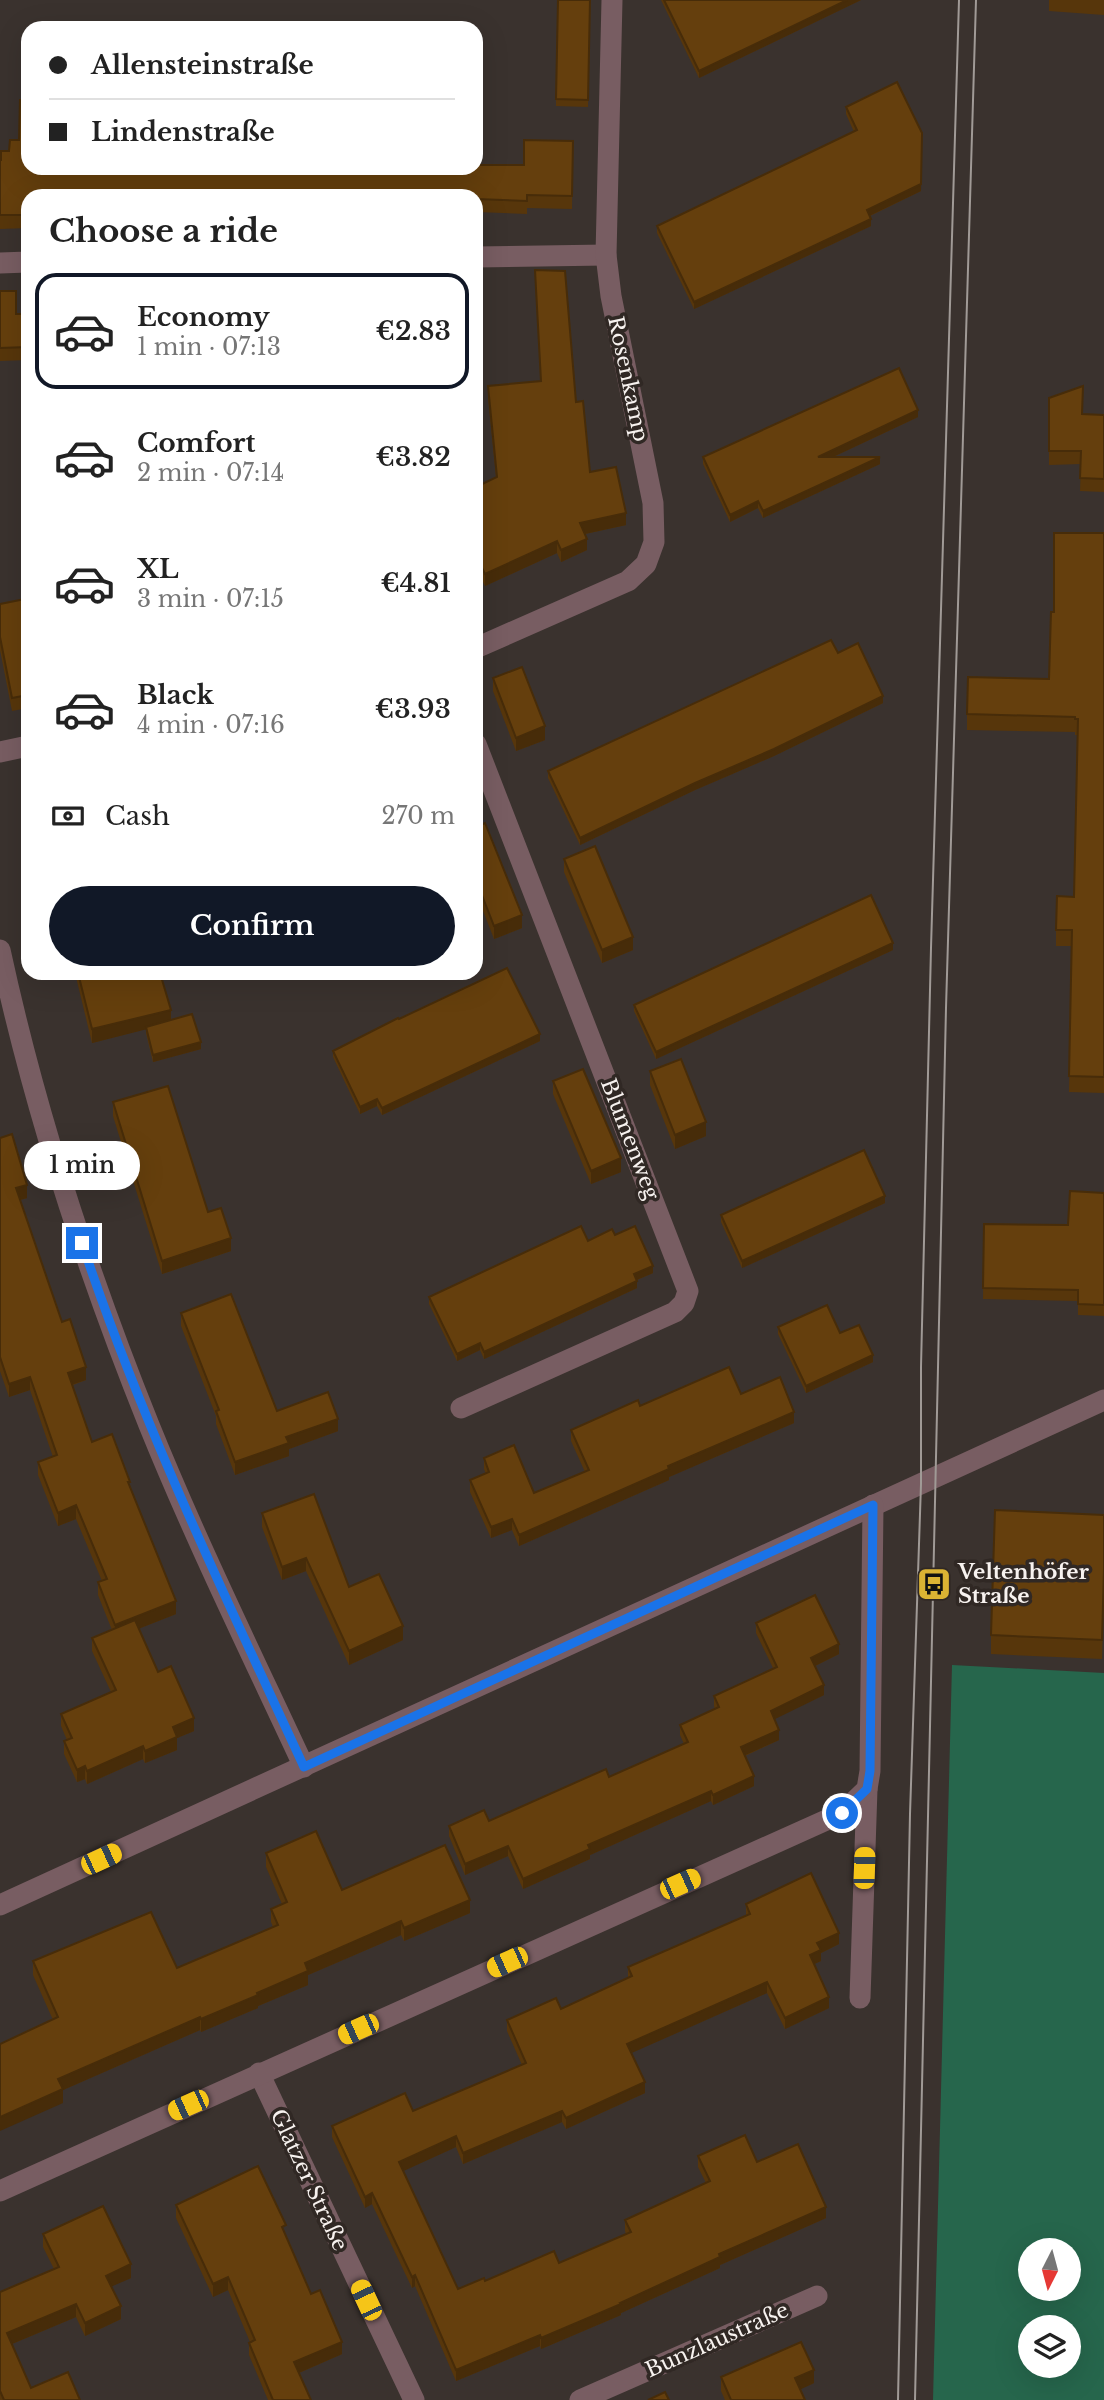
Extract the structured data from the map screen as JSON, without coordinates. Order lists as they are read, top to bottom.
{
  "streets": {
    "street": [
      "Rosenkamp",
      "Blumenweg",
      "Glatzer Straße",
      "Bunzlaustraße"
    ]
  },
  "places": {
    "bus stop": ["Veltenhöfer Straße"]
  },
  "north": "bottom",
  "page": {
    "banner": ["Allensteinstraße", "Lindenstraße"],
    "heading": "Choose a ride",
    "list": [
      {
        "name": "Economy",
        "note": "1 min · 07:13",
        "value": "€2.83"
      },
      {
        "name": "Comfort",
        "note": "2 min · 07:14",
        "value": "€3.82"
      },
      {
        "name": "XL",
        "note": "3 min · 07:15",
        "value": "€4.81"
      },
      {
        "name": "Black",
        "note": "4 min · 07:16",
        "value": "€3.93"
      }
    ],
    "pay": ["Cash", "270 m"],
    "buttons": "Confirm",
    "bubble": "1 min"
  }
}
